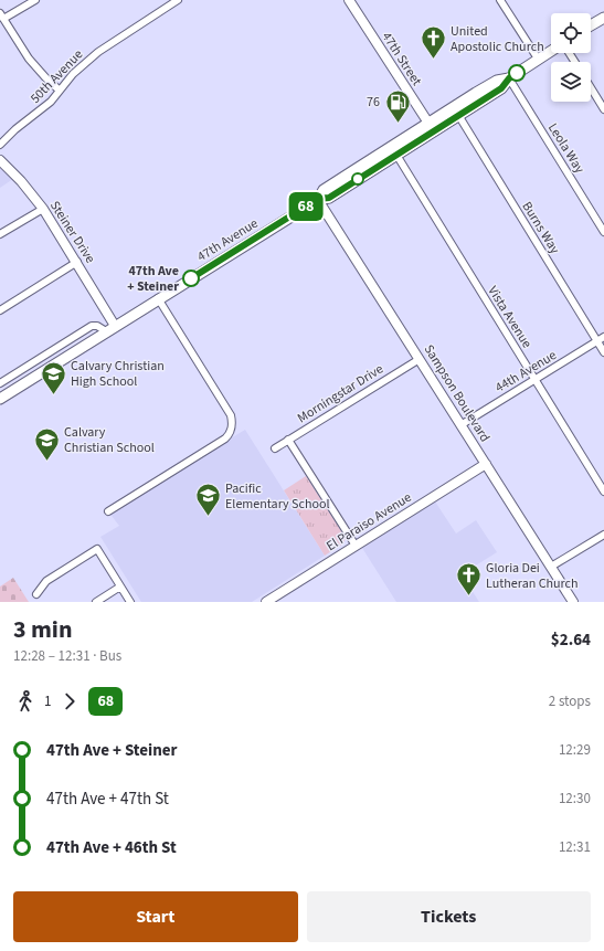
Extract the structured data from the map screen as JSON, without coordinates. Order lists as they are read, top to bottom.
{
  "streets": {
    "main road": ["47th Avenue"],
    "street": [
      "47th Street",
      "50th Avenue",
      "Leola Way",
      "Burns Way",
      "Steiner Drive",
      "Vista Avenue",
      "44th Avenue",
      "Morningstar Drive",
      "Sampson Boulevard",
      "El Paraiso Avenue"
    ]
  },
  "crossings": [
    ["47th Street", "47th Avenue"],
    ["Leola Way", "47th Avenue"],
    ["Burns Way", "47th Avenue"],
    ["Burns Way", "44th Avenue"],
    ["Steiner Drive", "47th Avenue"],
    ["47th Avenue", "Vista Avenue"],
    ["47th Avenue", "Sampson Boulevard"],
    ["Vista Avenue", "44th Avenue"],
    ["44th Avenue", "Sampson Boulevard"],
    ["Morningstar Drive", "Sampson Boulevard"],
    ["Sampson Boulevard", "El Paraiso Avenue"]
  ],
  "places": {
    "church": ["United Apostolic Church", "Gloria Dei Lutheran Church"],
    "fuel station": ["76"],
    "other": ["47th Ave + Steiner"],
    "school or university": ["Calvary Christian High School", "Calvary Christian School", "Pacific Elementary School"]
  },
  "lines": ["bus line 68"],
  "page": {
    "on_map": "68",
    "heading": ["3 min", "12:28 – 12:31 · Bus", "$2.64"],
    "legs": ["1", "68", "2 stops"],
    "list": [
      {
        "name": "47th Ave + Steiner",
        "value": "12:29"
      },
      {
        "name": "47th Ave + 47th St",
        "value": "12:30"
      },
      {
        "name": "47th Ave + 46th St",
        "value": "12:31"
      }
    ],
    "buttons": ["Start", "Tickets"]
  }
}
